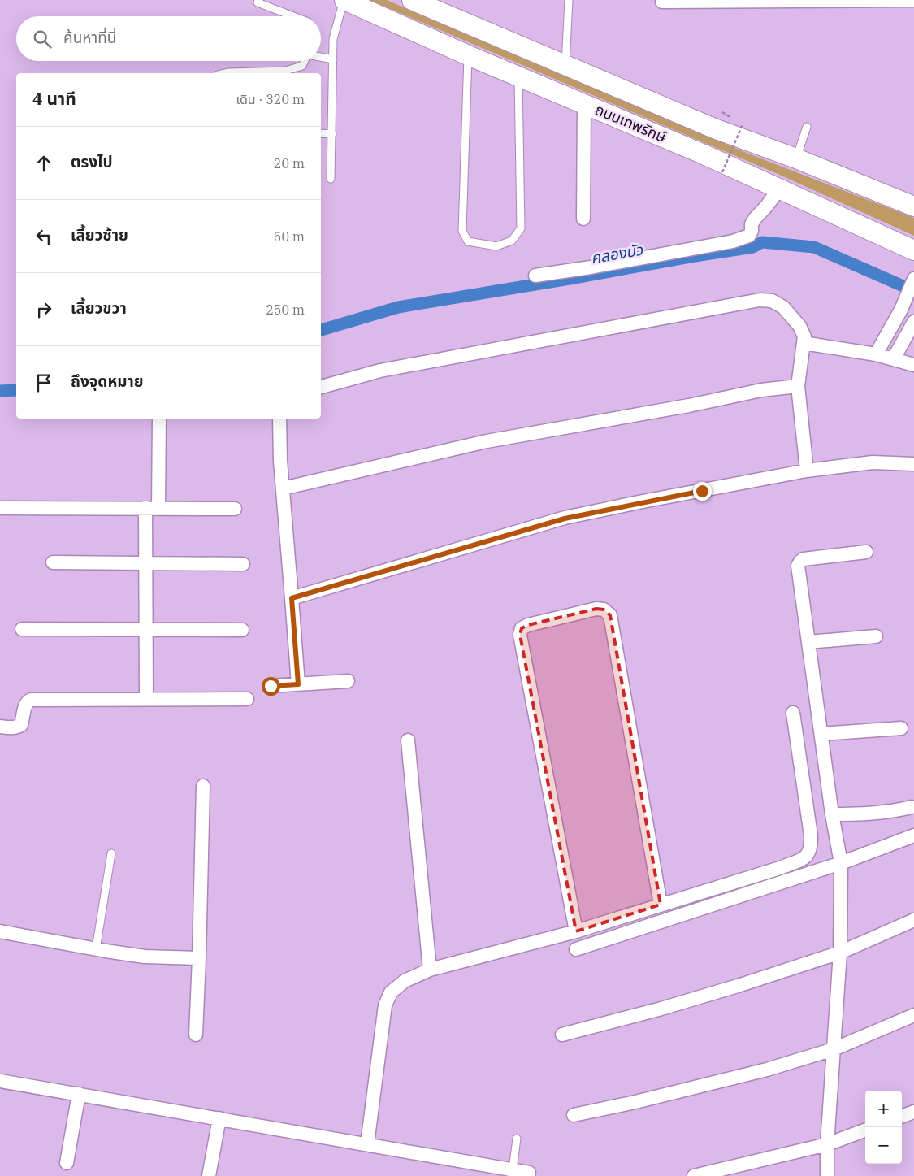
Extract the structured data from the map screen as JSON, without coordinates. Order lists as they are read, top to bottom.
{
  "streets": {
    "main road": ["ถนนเทพรักษ์"]
  },
  "water": ["คลองบัว"],
  "page": {
    "search": "ค้นหาที่นี่",
    "heading": ["4 นาที", "เดิน · 320 m"],
    "list": [
      ["ตรงไป", "20 m"],
      ["เลี้ยวซ้าย", "50 m"],
      ["เลี้ยวขวา", "250 m"],
      "ถึงจุดหมาย"
    ],
    "map_buttons": ["+", "−"]
  }
}
